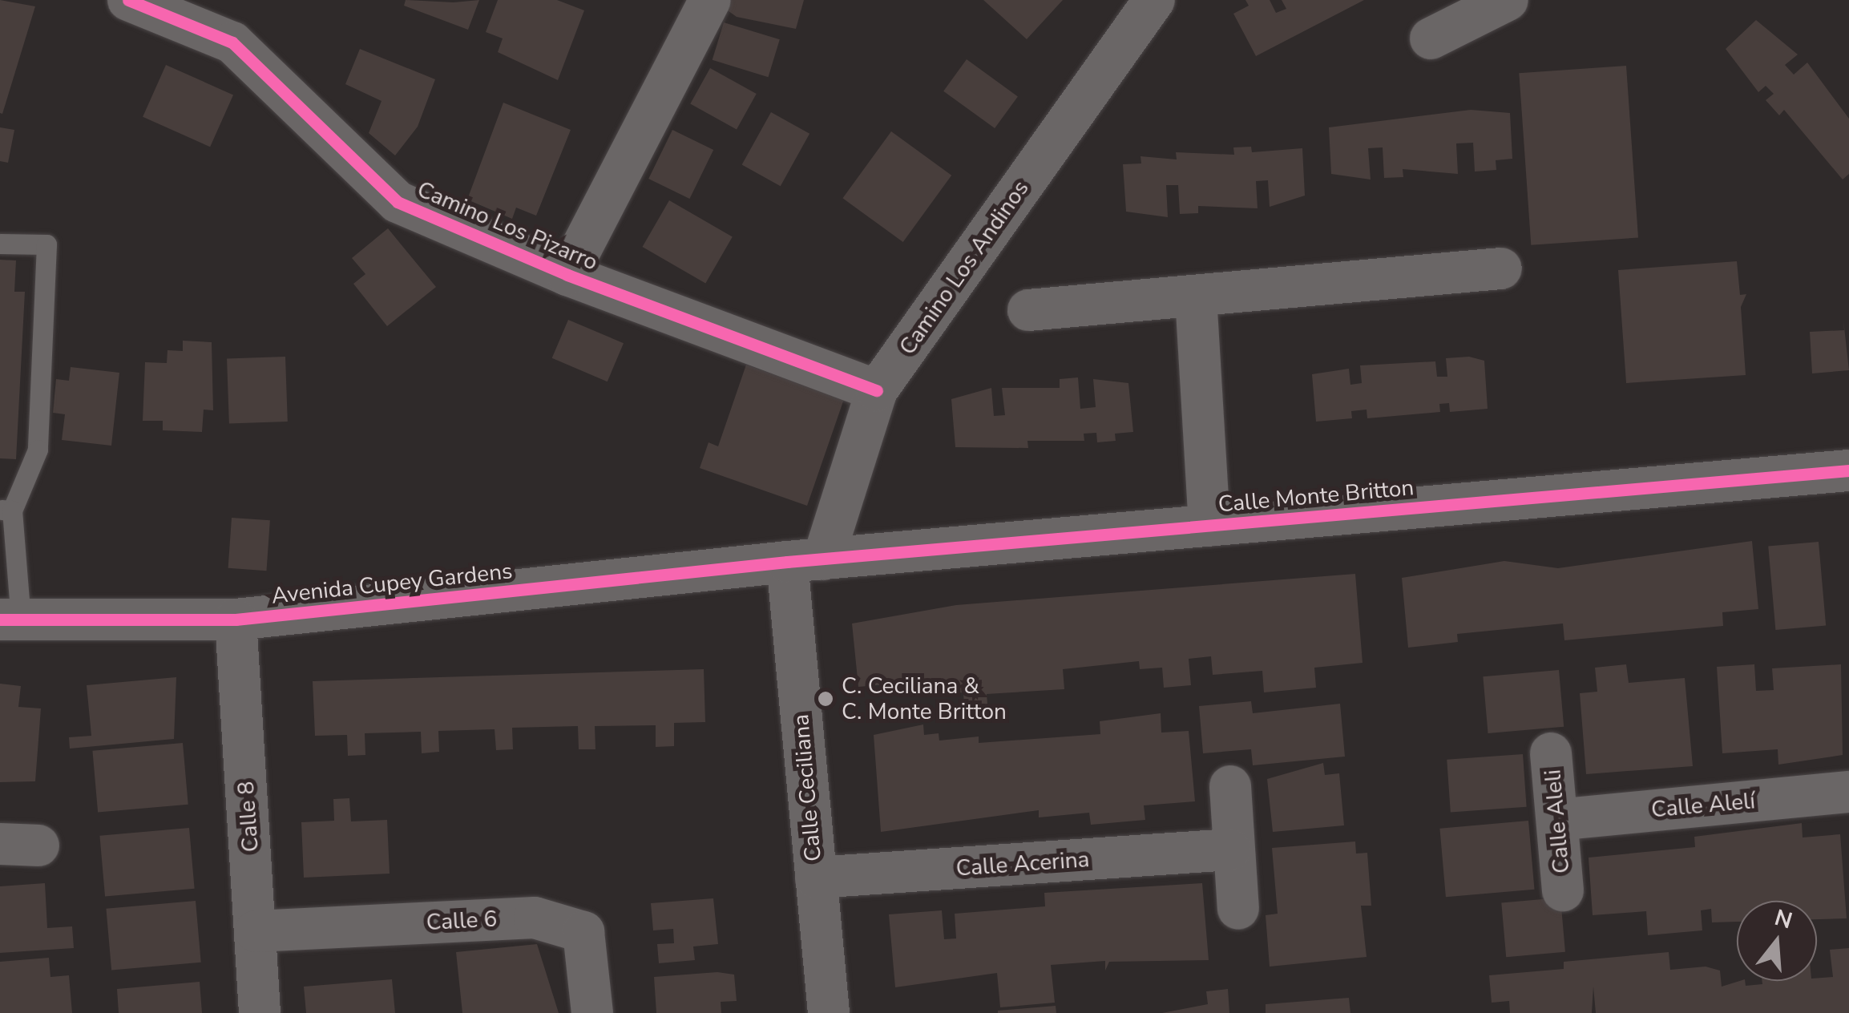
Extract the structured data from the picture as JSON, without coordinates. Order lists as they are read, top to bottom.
{
  "streets": {
    "street": [
      "Camino Los Pizarro",
      "Camino Los Andinos",
      "Calle Monte Britton",
      "Avenida Cupey Gardens",
      "Calle Ceciliana",
      "Calle Alelí",
      "Calle 8",
      "Calle Aleli",
      "Calle Acerina",
      "Calle 6"
    ]
  },
  "crossings": [
    ["Camino Los Pizarro", "Camino Los Andinos"],
    ["Camino Los Andinos", "Calle Monte Britton"],
    ["Camino Los Andinos", "Avenida Cupey Gardens"],
    ["Camino Los Andinos", "Calle Ceciliana"],
    ["Calle Monte Britton", "Avenida Cupey Gardens"],
    ["Calle Monte Britton", "Calle Ceciliana"],
    ["Avenida Cupey Gardens", "Calle Ceciliana"],
    ["Avenida Cupey Gardens", "Calle 8"],
    ["Calle Ceciliana", "Calle Acerina"],
    ["Calle Alelí", "Calle Aleli"],
    ["Calle 8", "Calle 6"]
  ],
  "places": ["C. Ceciliana & C. Monte Britton"],
  "north": "top"
}
